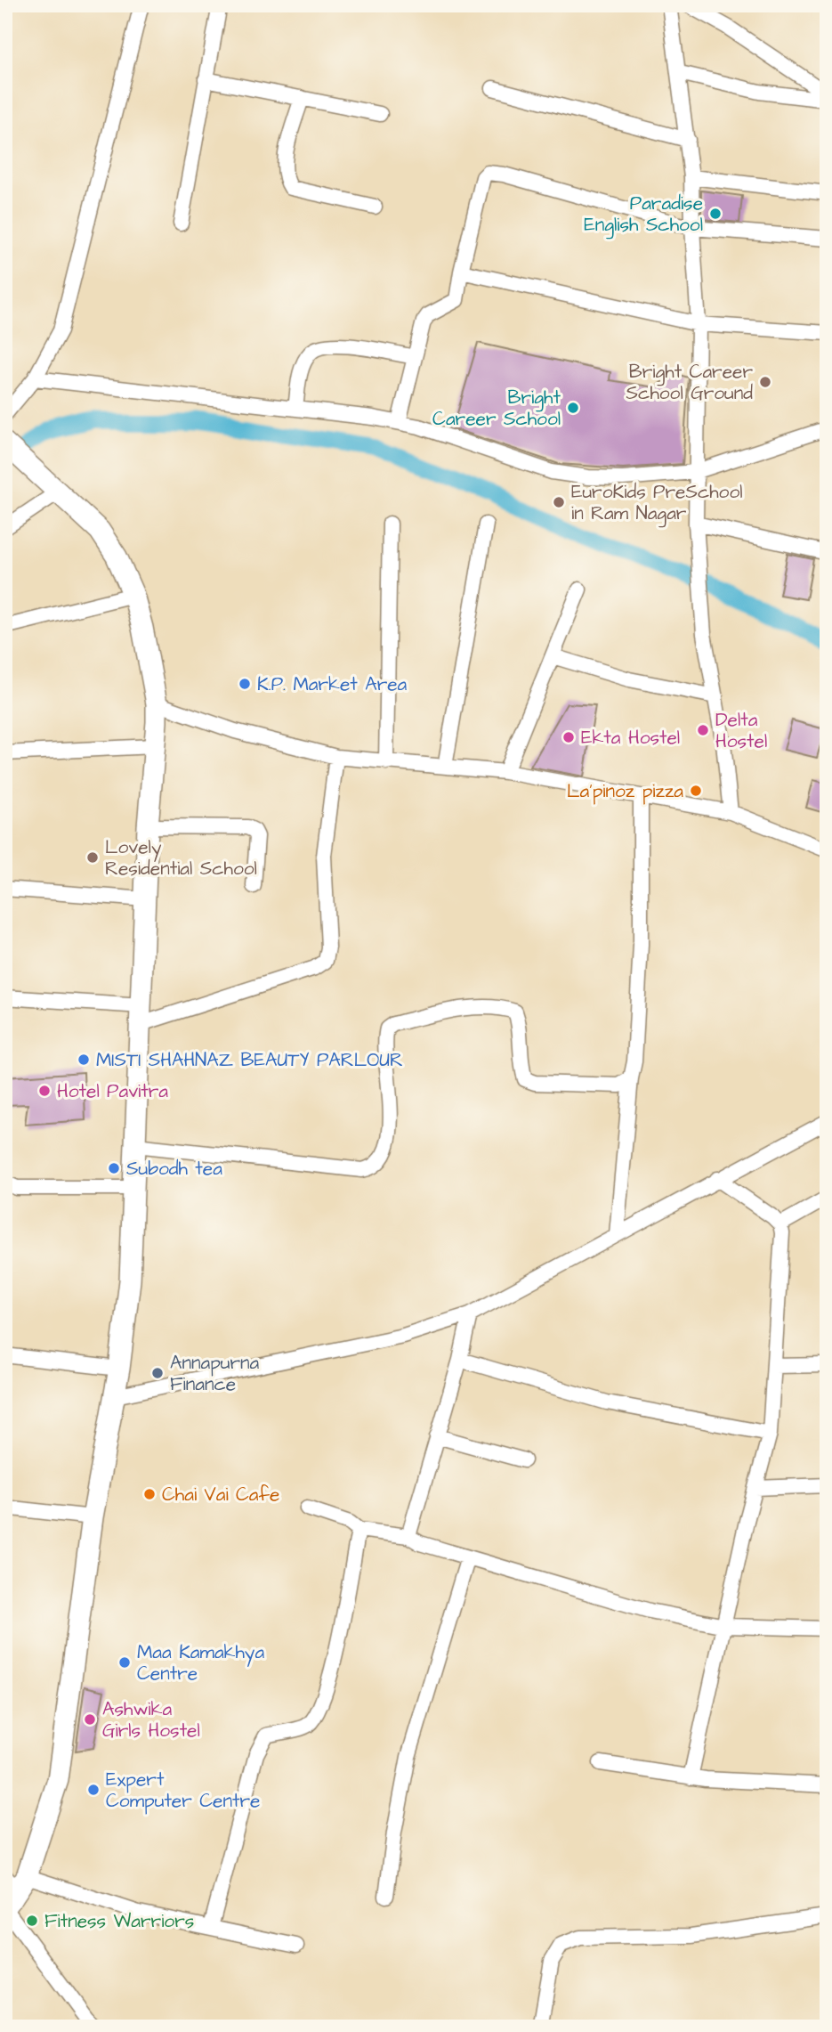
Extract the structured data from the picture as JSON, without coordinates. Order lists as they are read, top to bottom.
{
  "places": [
    "Paradise English School",
    "Bright Career School Ground",
    "Bright Career School",
    "EuroKids PreSchool in Ram Nagar",
    "K.P. Market Area",
    "Delta Hostel",
    "Ekta Hostel",
    "La'pinoz pizza",
    "Lovely Residential School",
    "MISTI SHAHNAZ BEAUTY PARLOUR",
    "Hotel Pavitra",
    "Subodh tea",
    "Annapurna Finance",
    "Chai Vai Cafe",
    "Maa Kamakhya Centre",
    "Ashwika Girls Hostel",
    "Expert Computer Centre",
    "Fitness Warriors"
  ]
}
